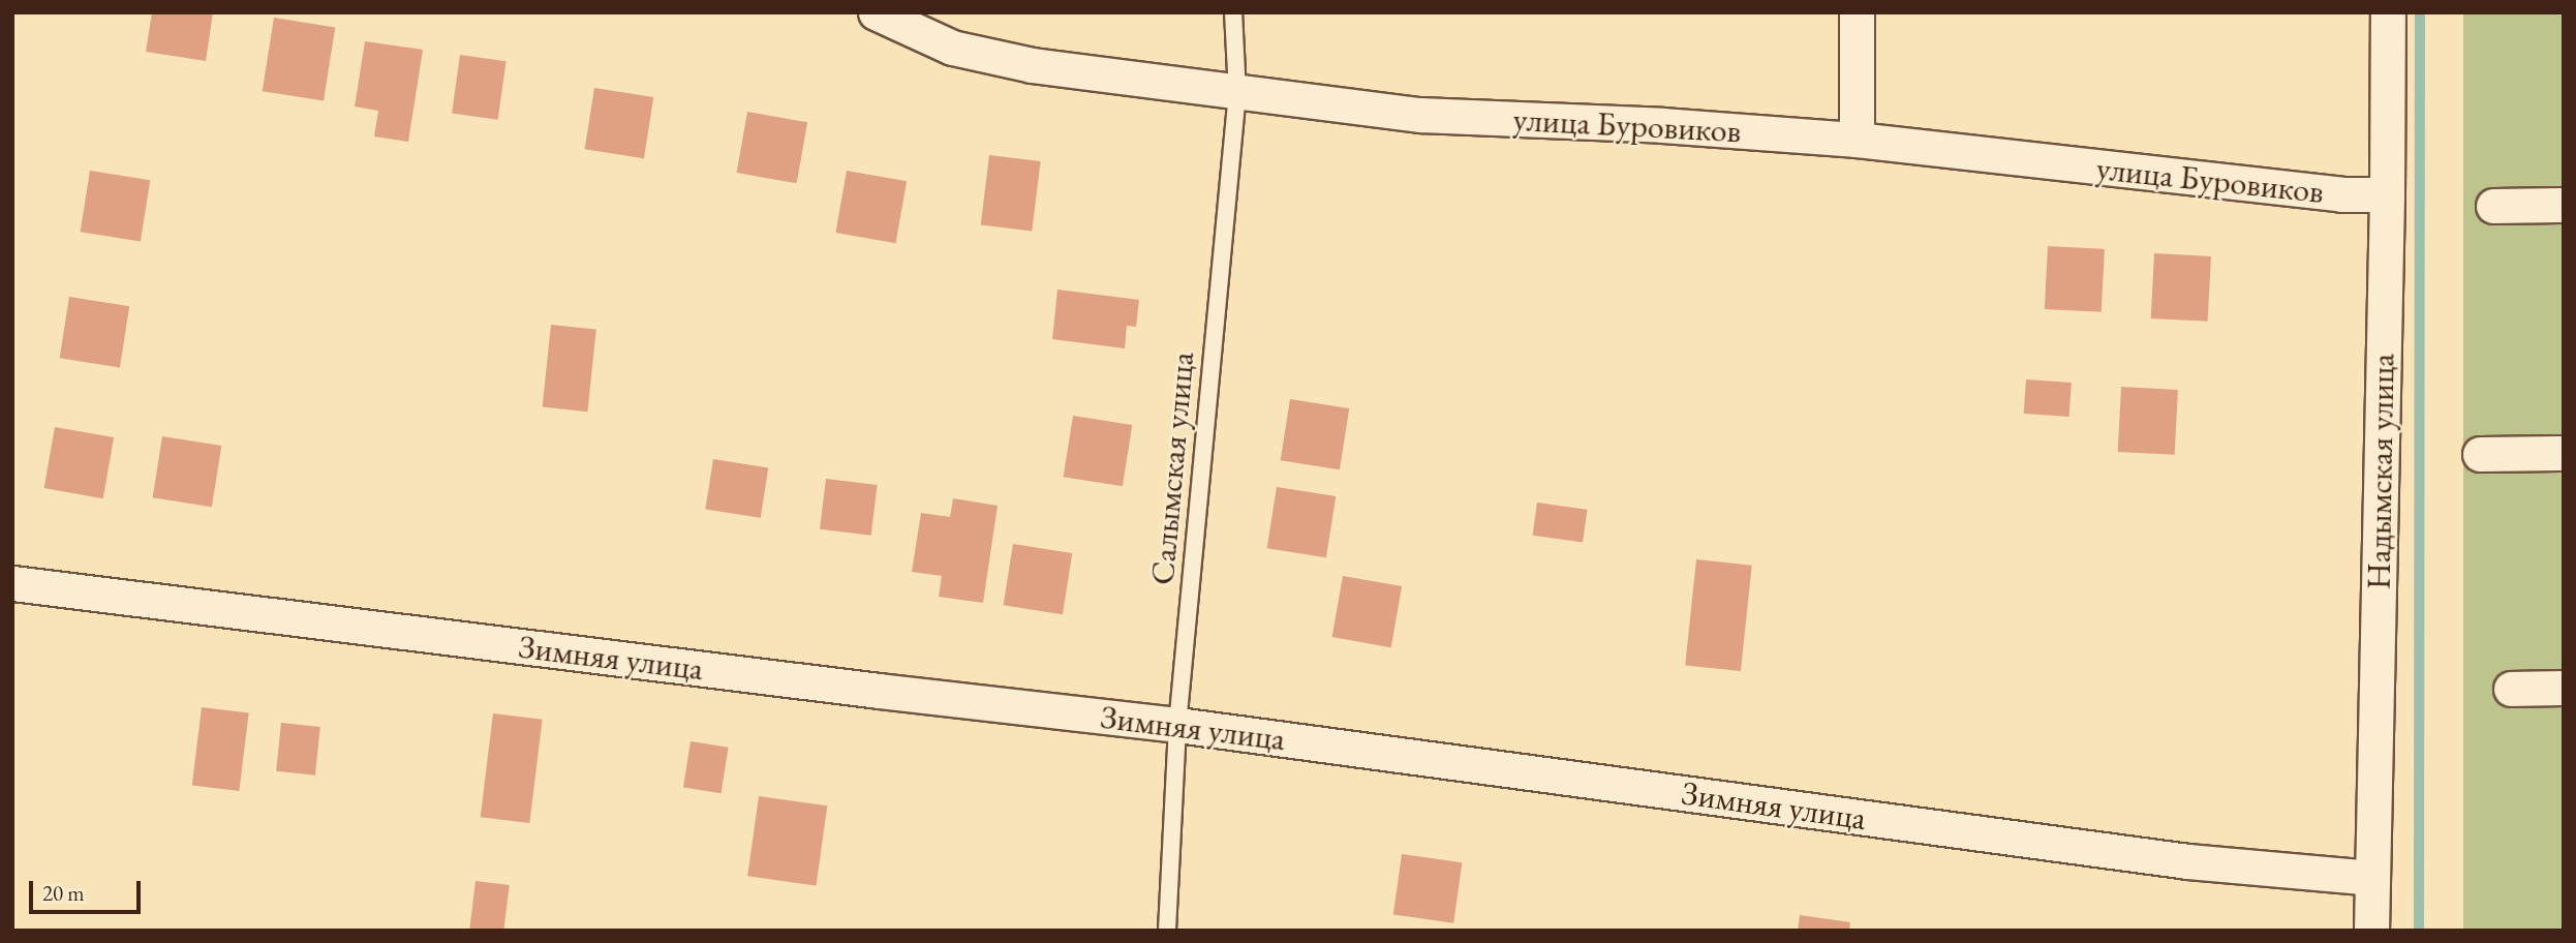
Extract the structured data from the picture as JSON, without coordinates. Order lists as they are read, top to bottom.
{
  "streets": {
    "street": ["улица Буровиков", "Надымская улица", "Зимняя улица"],
    "lane": ["Салымская улица"]
  },
  "crossings": [
    ["улица Буровиков", "Салымская улица"],
    ["улица Буровиков", "Надымская улица"],
    ["Салымская улица", "Зимняя улица"],
    ["Надымская улица", "Зимняя улица"]
  ],
  "scale_bar": "20 m"
}
